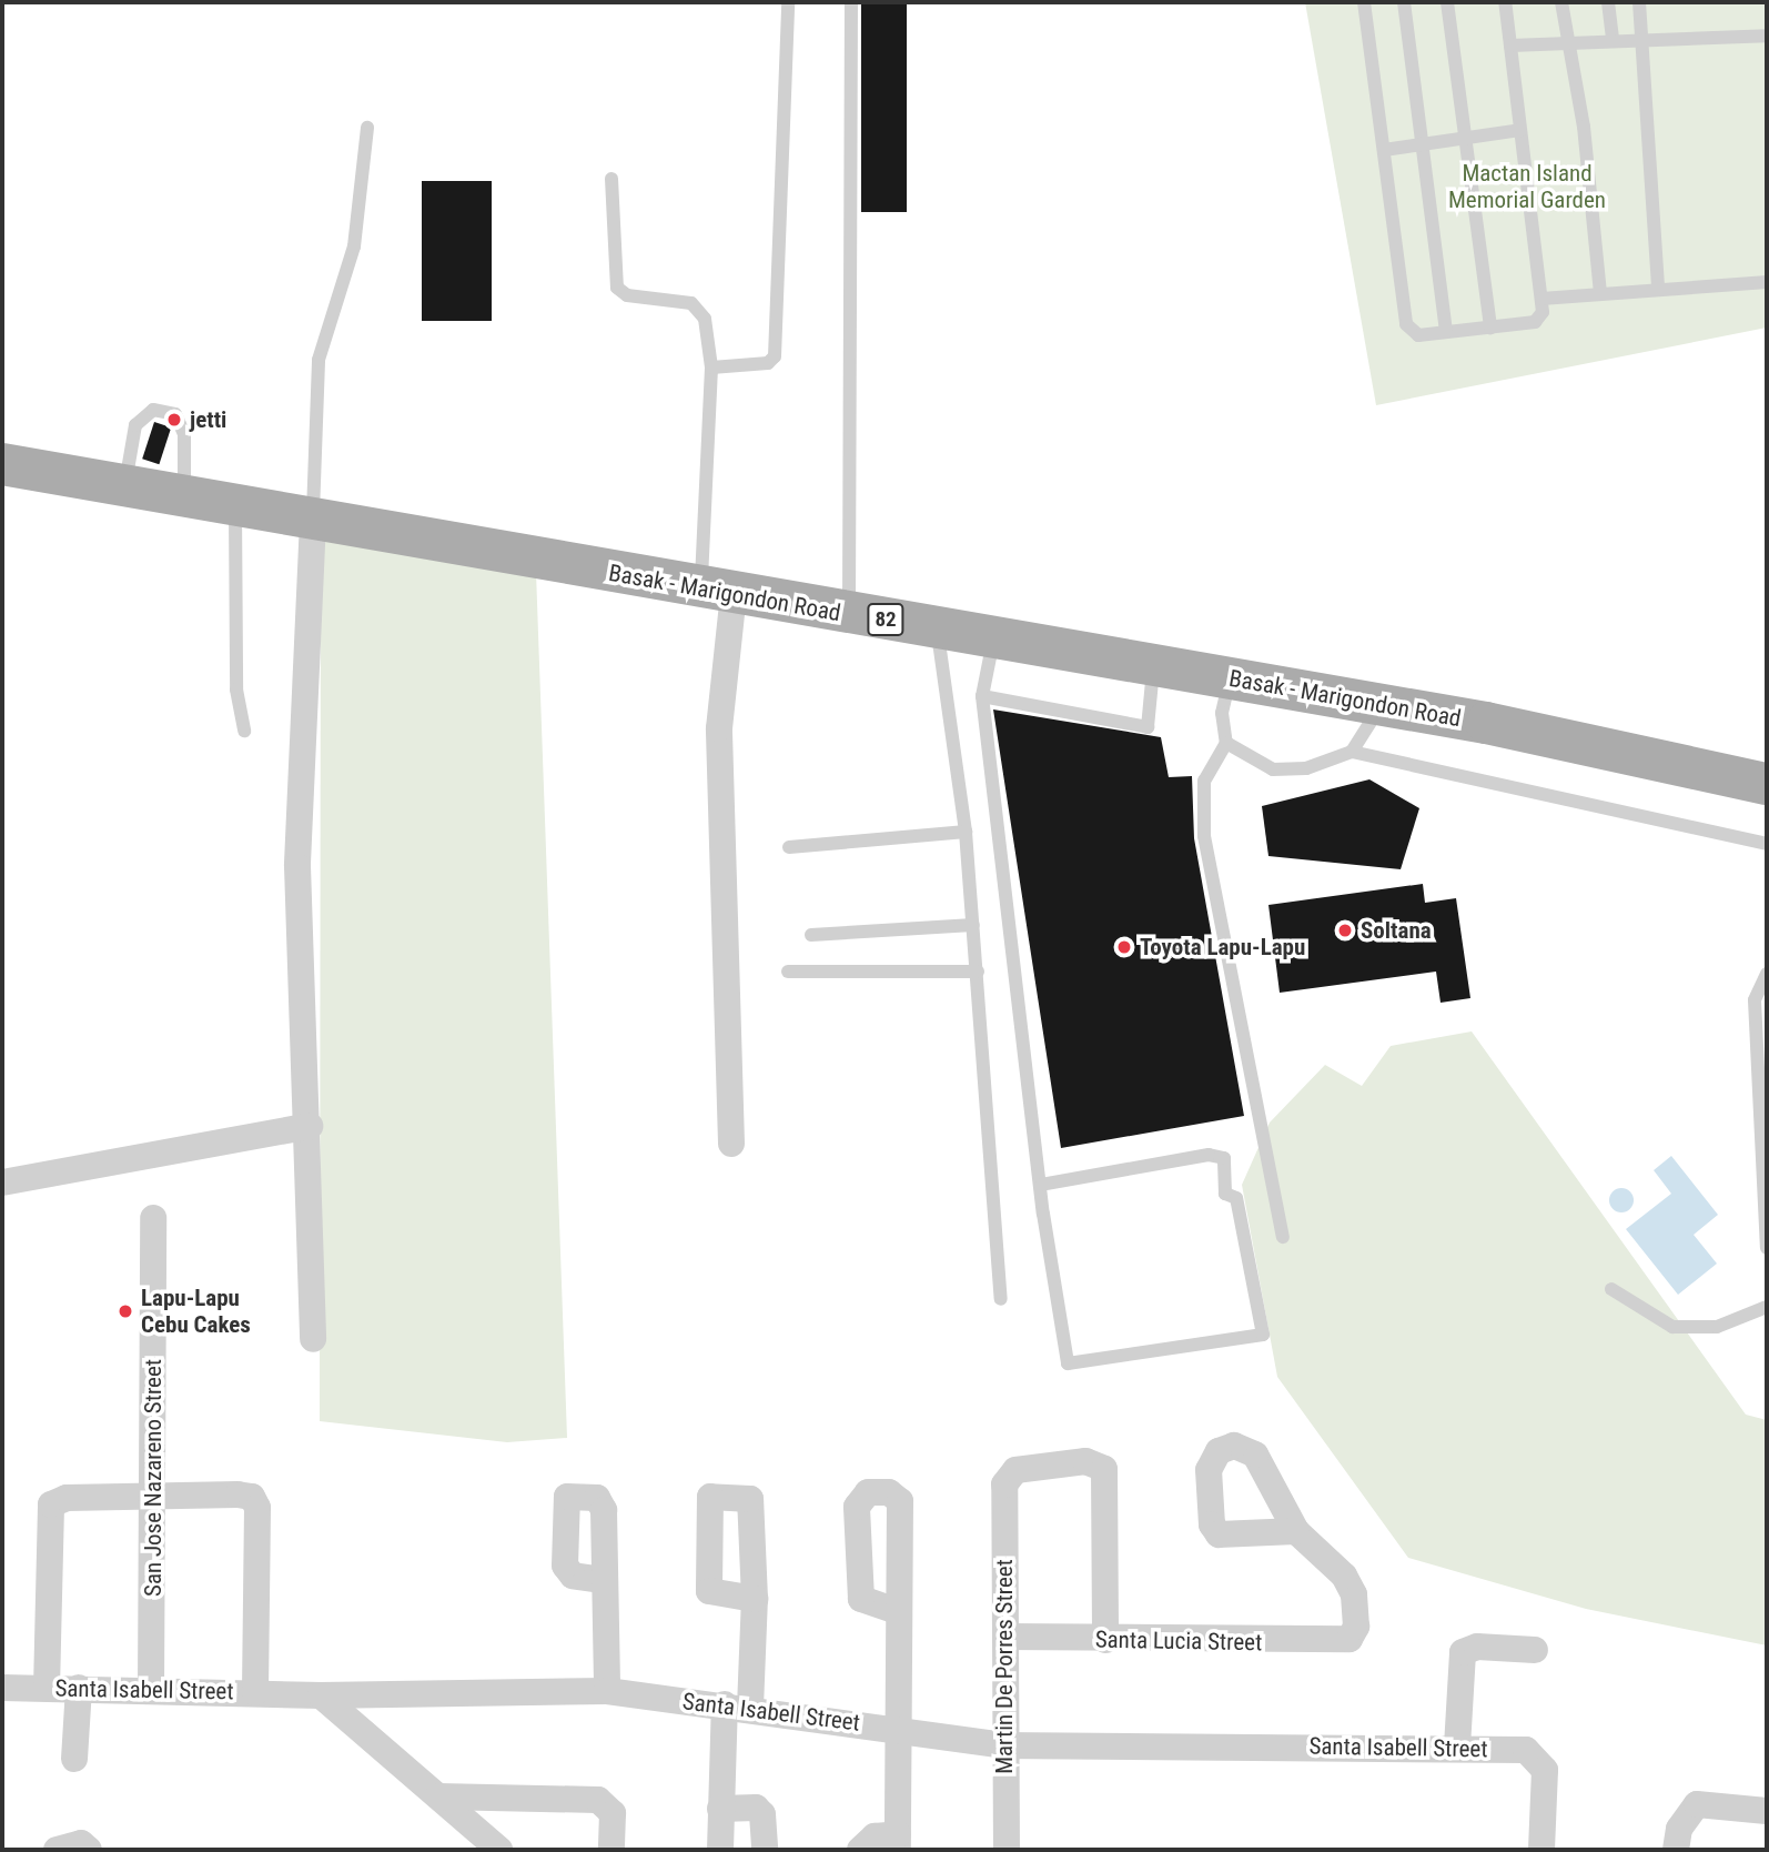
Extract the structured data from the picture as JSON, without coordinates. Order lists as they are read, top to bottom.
{
  "streets": {
    "main road": ["Basak - Marigondon Road", "82"],
    "street": [
      "San Jose Nazareno Street",
      "Santa Lucia Street",
      "Martin De Porres Street",
      "Santa Isabell Street"
    ]
  },
  "crossings": [
    ["San Jose Nazareno Street", "Santa Isabell Street"],
    ["Santa Lucia Street", "Martin De Porres Street"],
    ["Martin De Porres Street", "Santa Isabell Street"]
  ],
  "parks": ["Mactan Island Memorial Garden"],
  "places": [
    "jetti",
    "Soltana",
    "Toyota Lapu-Lapu",
    "Lapu-Lapu Cebu Cakes"
  ]
}
